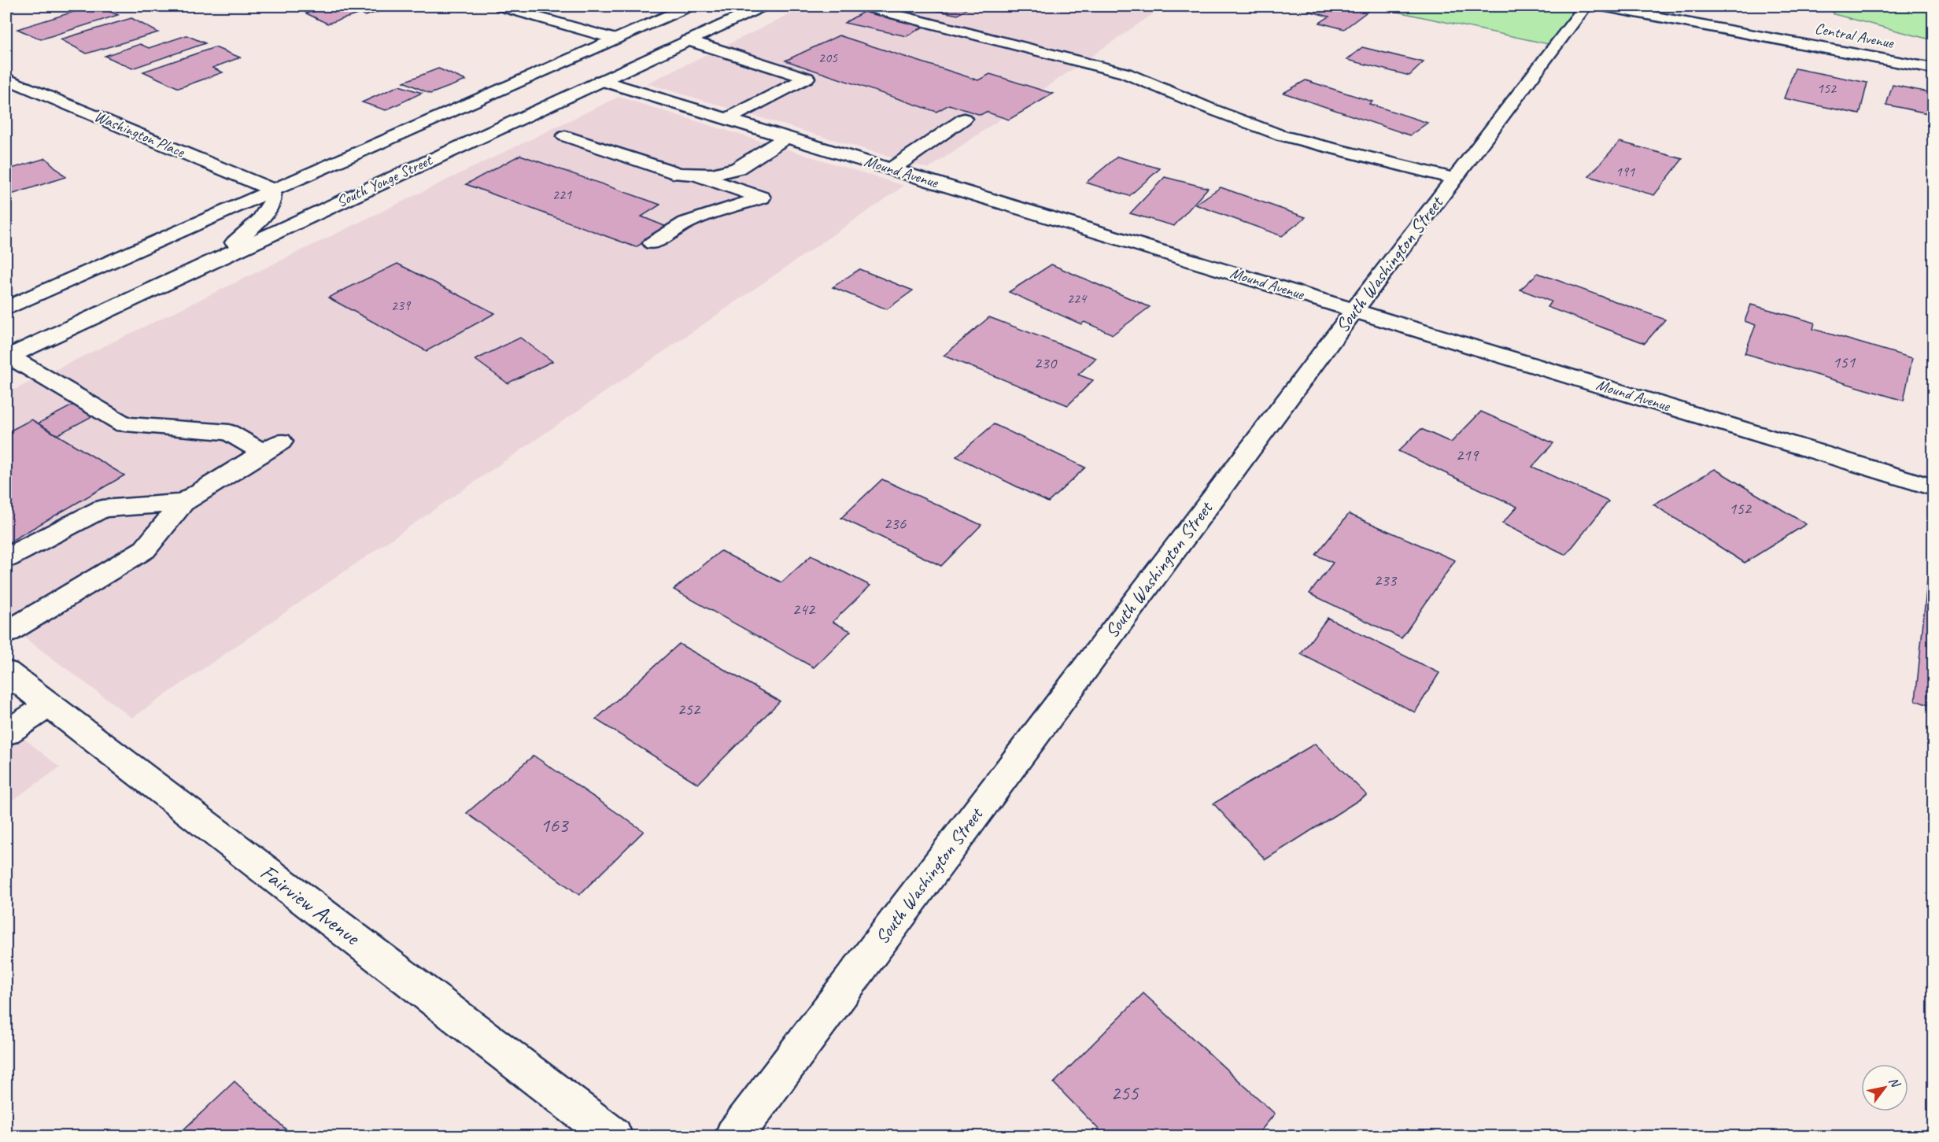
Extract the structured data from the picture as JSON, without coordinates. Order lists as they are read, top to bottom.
{
  "streets": {
    "street": [
      "Central Avenue",
      "Washington Place",
      "Mound Avenue",
      "South Yonge Street",
      "South Washington Street",
      "Fairview Avenue"
    ]
  },
  "crossings": [
    ["Washington Place", "South Yonge Street"],
    ["Mound Avenue", "South Yonge Street"],
    ["Mound Avenue", "South Washington Street"]
  ],
  "house_numbers": [
    "205",
    "152",
    "191",
    "221",
    "224",
    "239",
    "151",
    "230",
    "219",
    "152",
    "236",
    "233",
    "242",
    "252",
    "163",
    "255"
  ],
  "north": "top right"
}
